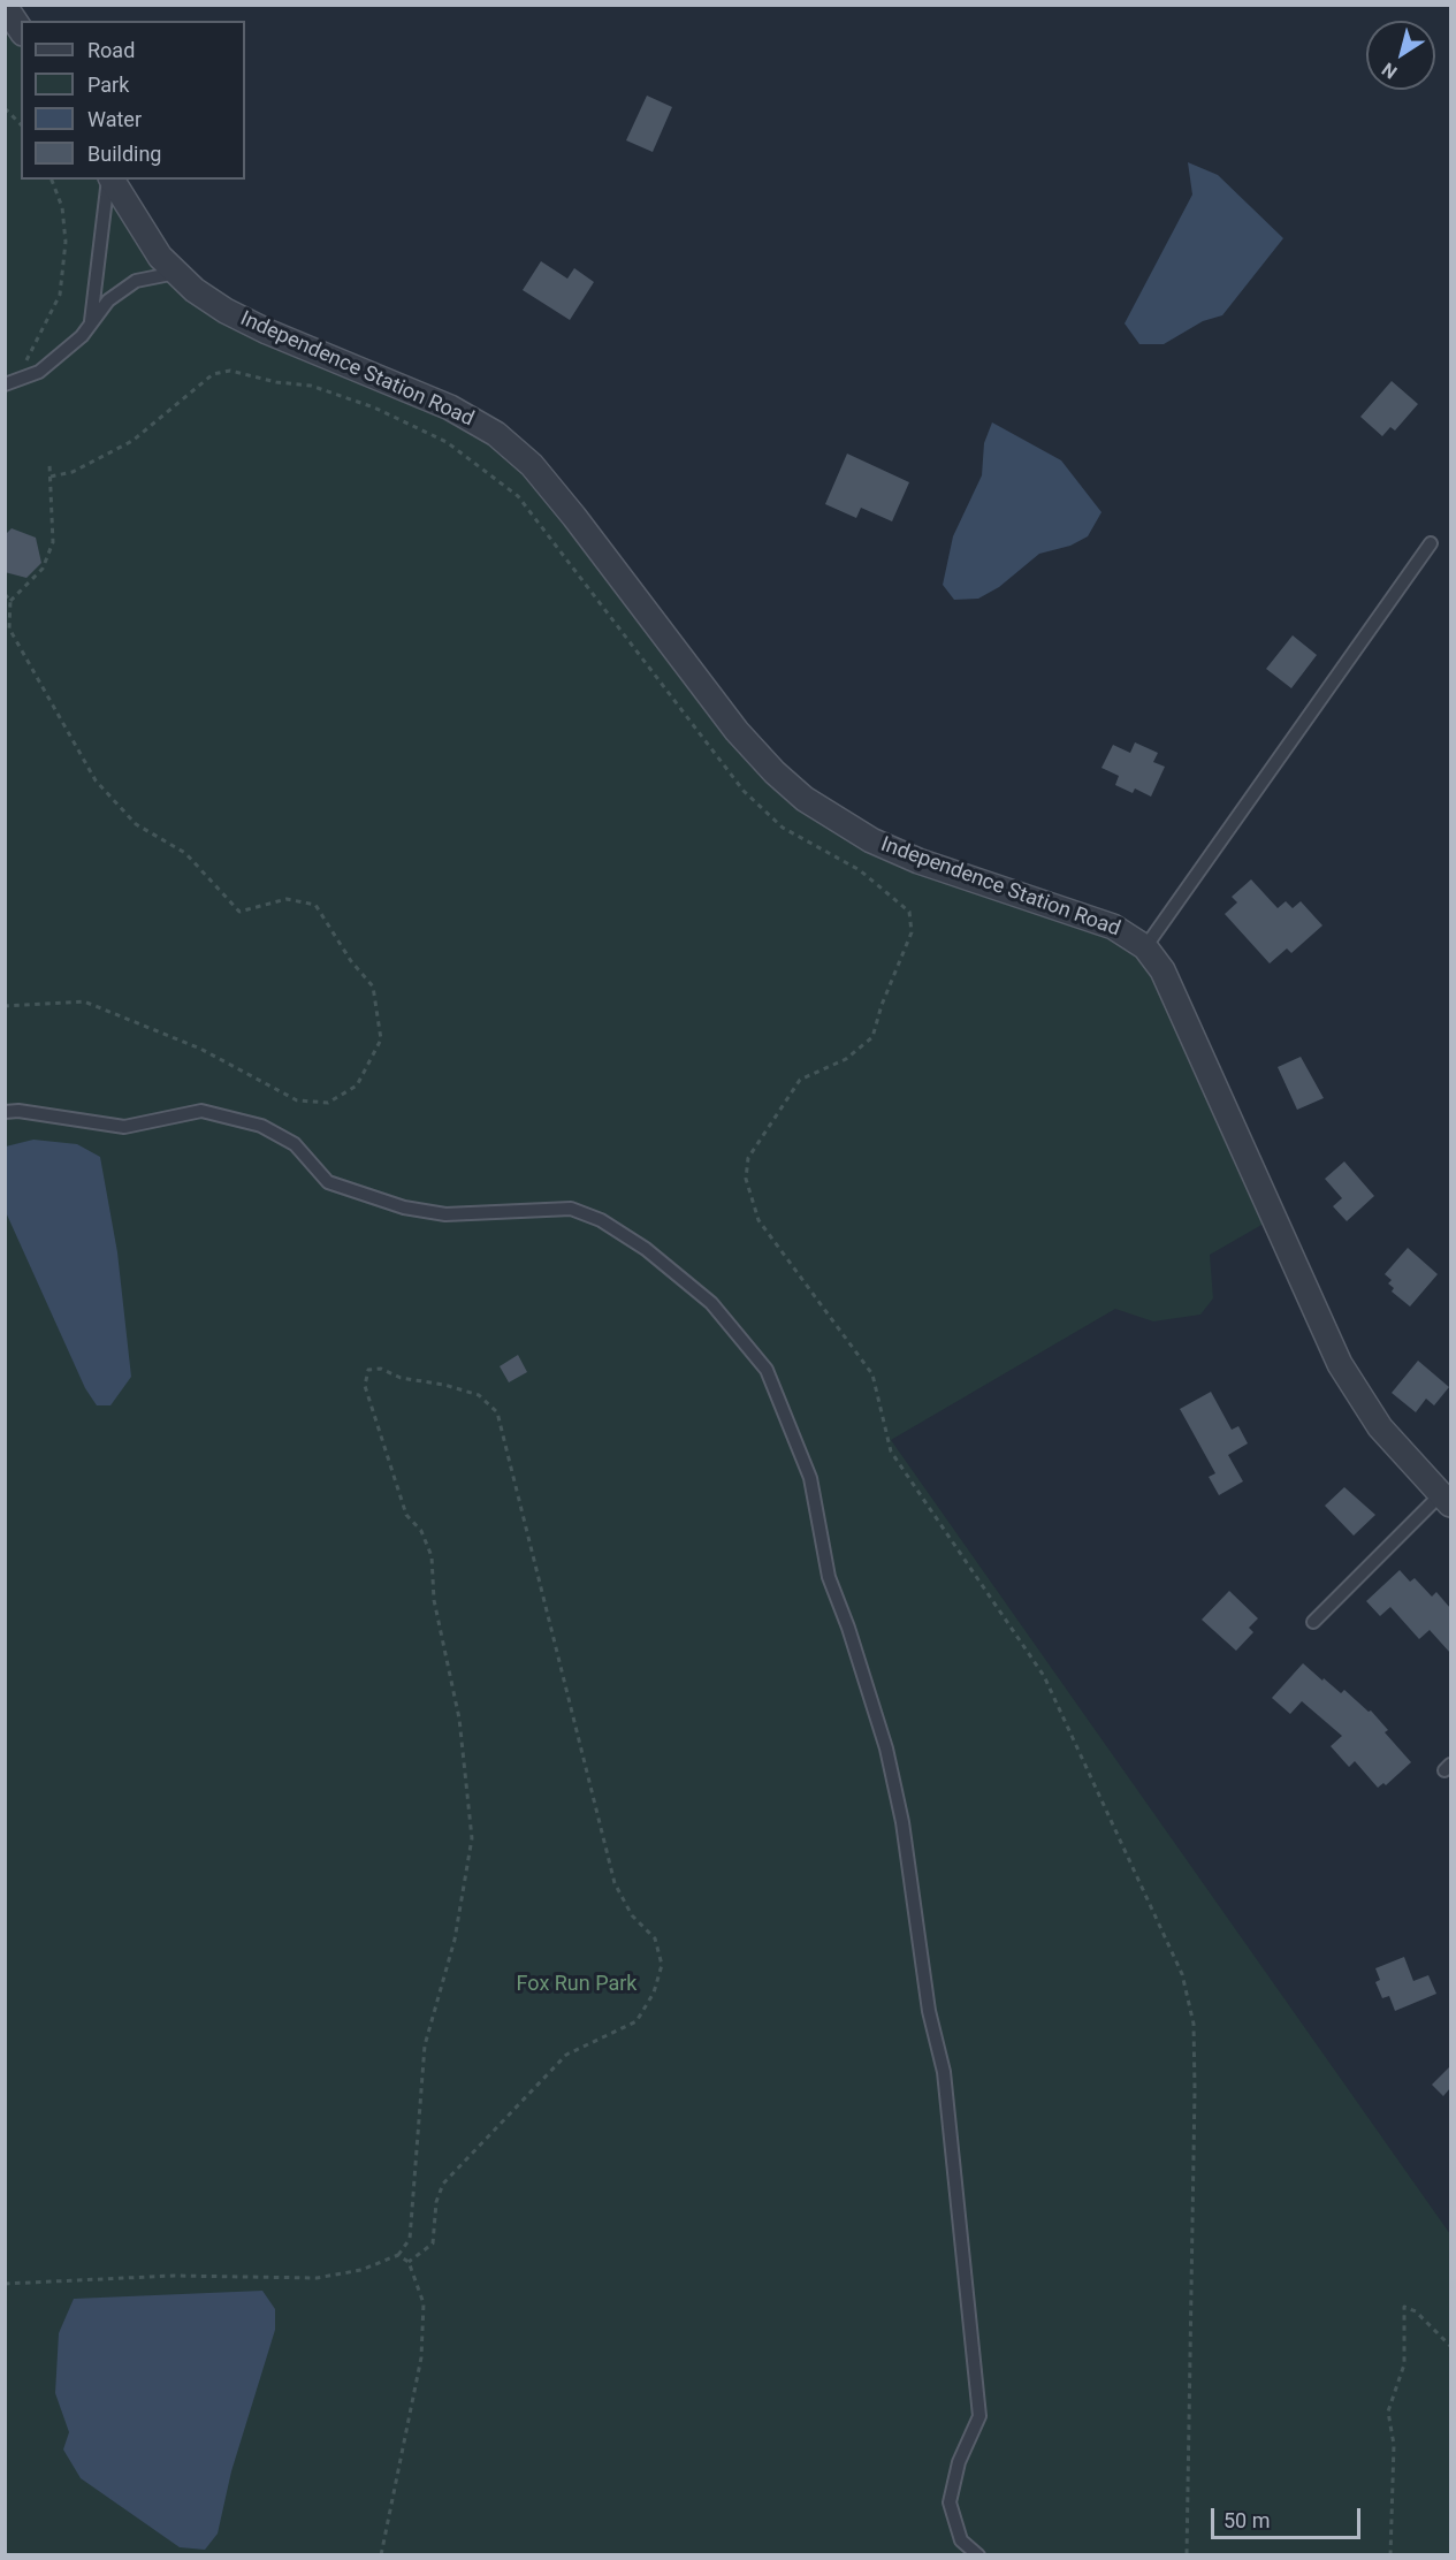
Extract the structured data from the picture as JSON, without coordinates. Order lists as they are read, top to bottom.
{
  "streets": {
    "street": ["Independence Station Road"]
  },
  "parks": ["Fox Run Park"],
  "legend": [
    "Road",
    "Park",
    "Water",
    "Building"
  ],
  "scale_bar": "50 m",
  "north": "bottom left"
}
